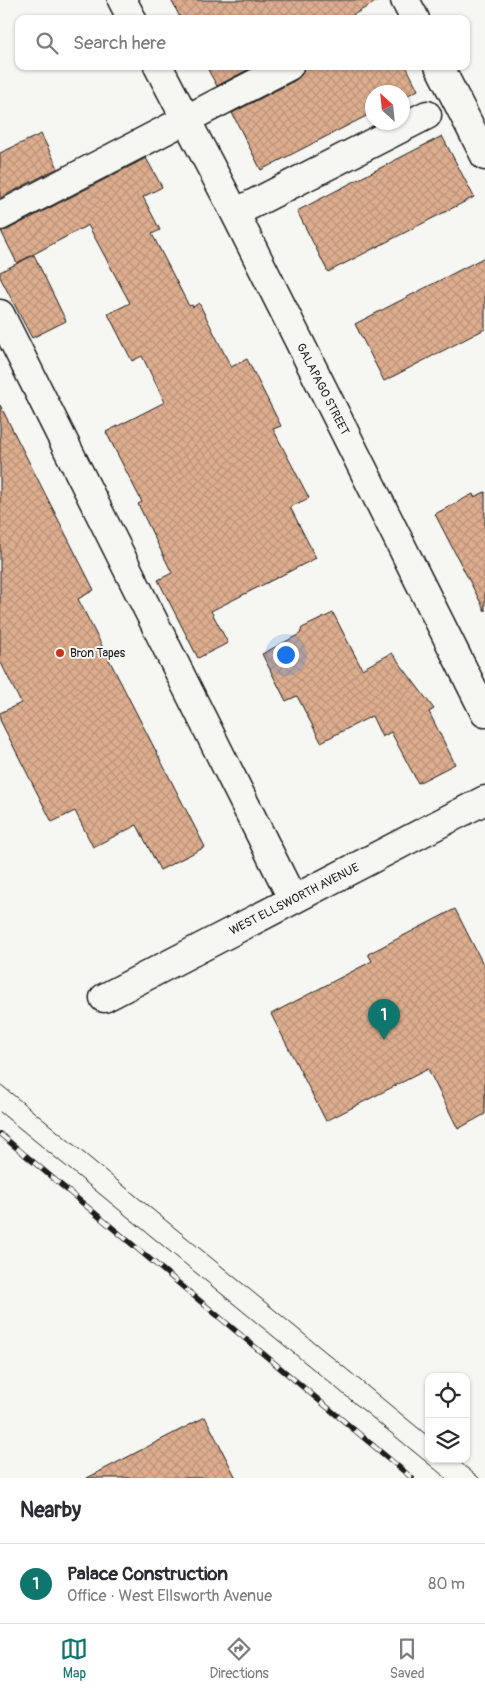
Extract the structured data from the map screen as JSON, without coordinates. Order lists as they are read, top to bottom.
{
  "streets": {
    "street": ["GALAPAGO STREET", "WEST ELLSWORTH AVENUE"]
  },
  "places": ["Bron Tapes"],
  "north": "top left",
  "page": {
    "search": "Search here",
    "pins": "1",
    "heading": "Nearby",
    "list": [
      {
        "mark": "1",
        "name": "Palace Construction",
        "note": "Office · West Ellsworth Avenue",
        "value": "80 m"
      }
    ],
    "nav": ["Map", "Directions", "Saved"]
  }
}
